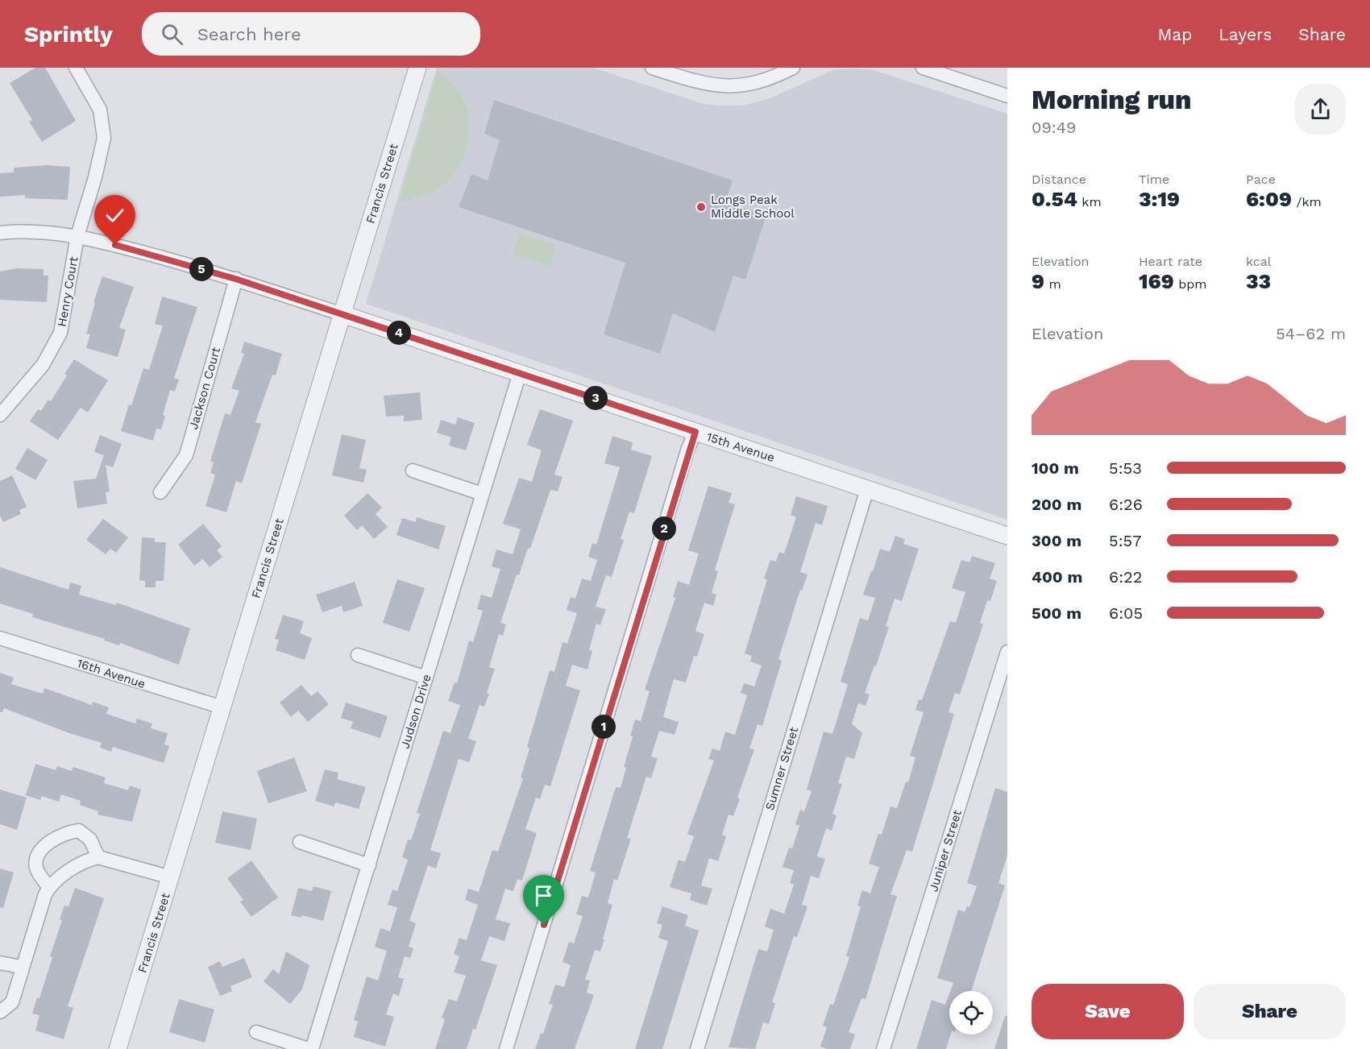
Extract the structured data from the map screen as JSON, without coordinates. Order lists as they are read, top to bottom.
{
  "streets": {
    "street": [
      "Francis Street",
      "Henry Court",
      "Jackson Court",
      "15th Avenue",
      "16th Avenue",
      "Judson Drive",
      "Sumner Street",
      "Juniper Street"
    ]
  },
  "crossings": [
    ["Francis Street", "15th Avenue"],
    ["Francis Street", "16th Avenue"],
    ["Henry Court", "15th Avenue"],
    ["Jackson Court", "15th Avenue"],
    ["15th Avenue", "Judson Drive"],
    ["15th Avenue", "Sumner Street"]
  ],
  "places": ["Longs Peak Middle School"],
  "page": {
    "header": "Sprintly",
    "search": "Search here",
    "nav": ["Map", "Layers", "Share"],
    "heading": ["Morning run", "09:49"],
    "stats": [
      ["Distance", "0.54 km"],
      ["Time", "3:19"],
      ["Pace", "6:09 /km"],
      ["Elevation", "9 m"],
      ["Heart rate", "169 bpm"],
      ["kcal", "33"]
    ],
    "pins": [
      "5",
      "4",
      "3",
      "2",
      "1"
    ],
    "chart": ["Elevation", "54–62 m"],
    "list": [
      {
        "name": "100 m",
        "note": "5:53"
      },
      {
        "name": "200 m",
        "note": "6:26"
      },
      {
        "name": "300 m",
        "note": "5:57"
      },
      {
        "name": "400 m",
        "note": "6:22"
      },
      {
        "name": "500 m",
        "note": "6:05"
      }
    ],
    "buttons": ["Save", "Share"]
  }
}
